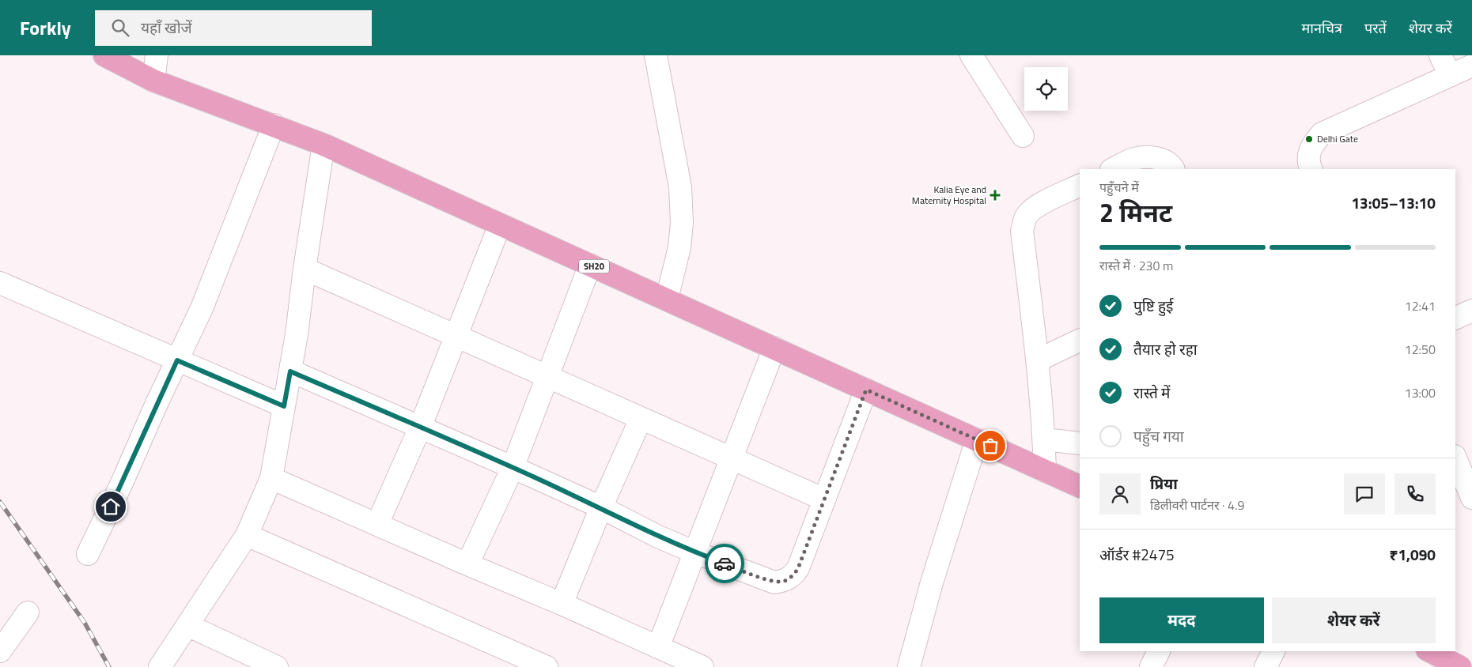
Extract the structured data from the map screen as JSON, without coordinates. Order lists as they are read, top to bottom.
{
  "streets": {
    "main road": ["SH20"]
  },
  "places": {
    "other": ["Delhi Gate"],
    "health": ["Kalia Eye and Maternity Hospital"]
  },
  "page": {
    "header": "Forkly",
    "search": "यहाँ खोजें",
    "nav": ["मानचित्र", "परतें", "शेयर करें"],
    "heading": ["2 मिनट", "पहुँचने में", "13:05–13:10"],
    "panel": [
      "प्रिया",
      "डिलीवरी पार्टनर · 4.9",
      "ऑर्डर #2475",
      "₹1,090"
    ],
    "bar": "रास्ते में · 230 m",
    "list": [
      ["पुष्टि हुई", "12:41"],
      ["तैयार हो रहा", "12:50"],
      ["रास्ते में", "13:00"],
      "पहुँच गया"
    ],
    "buttons": ["मदद", "शेयर करें"]
  }
}
